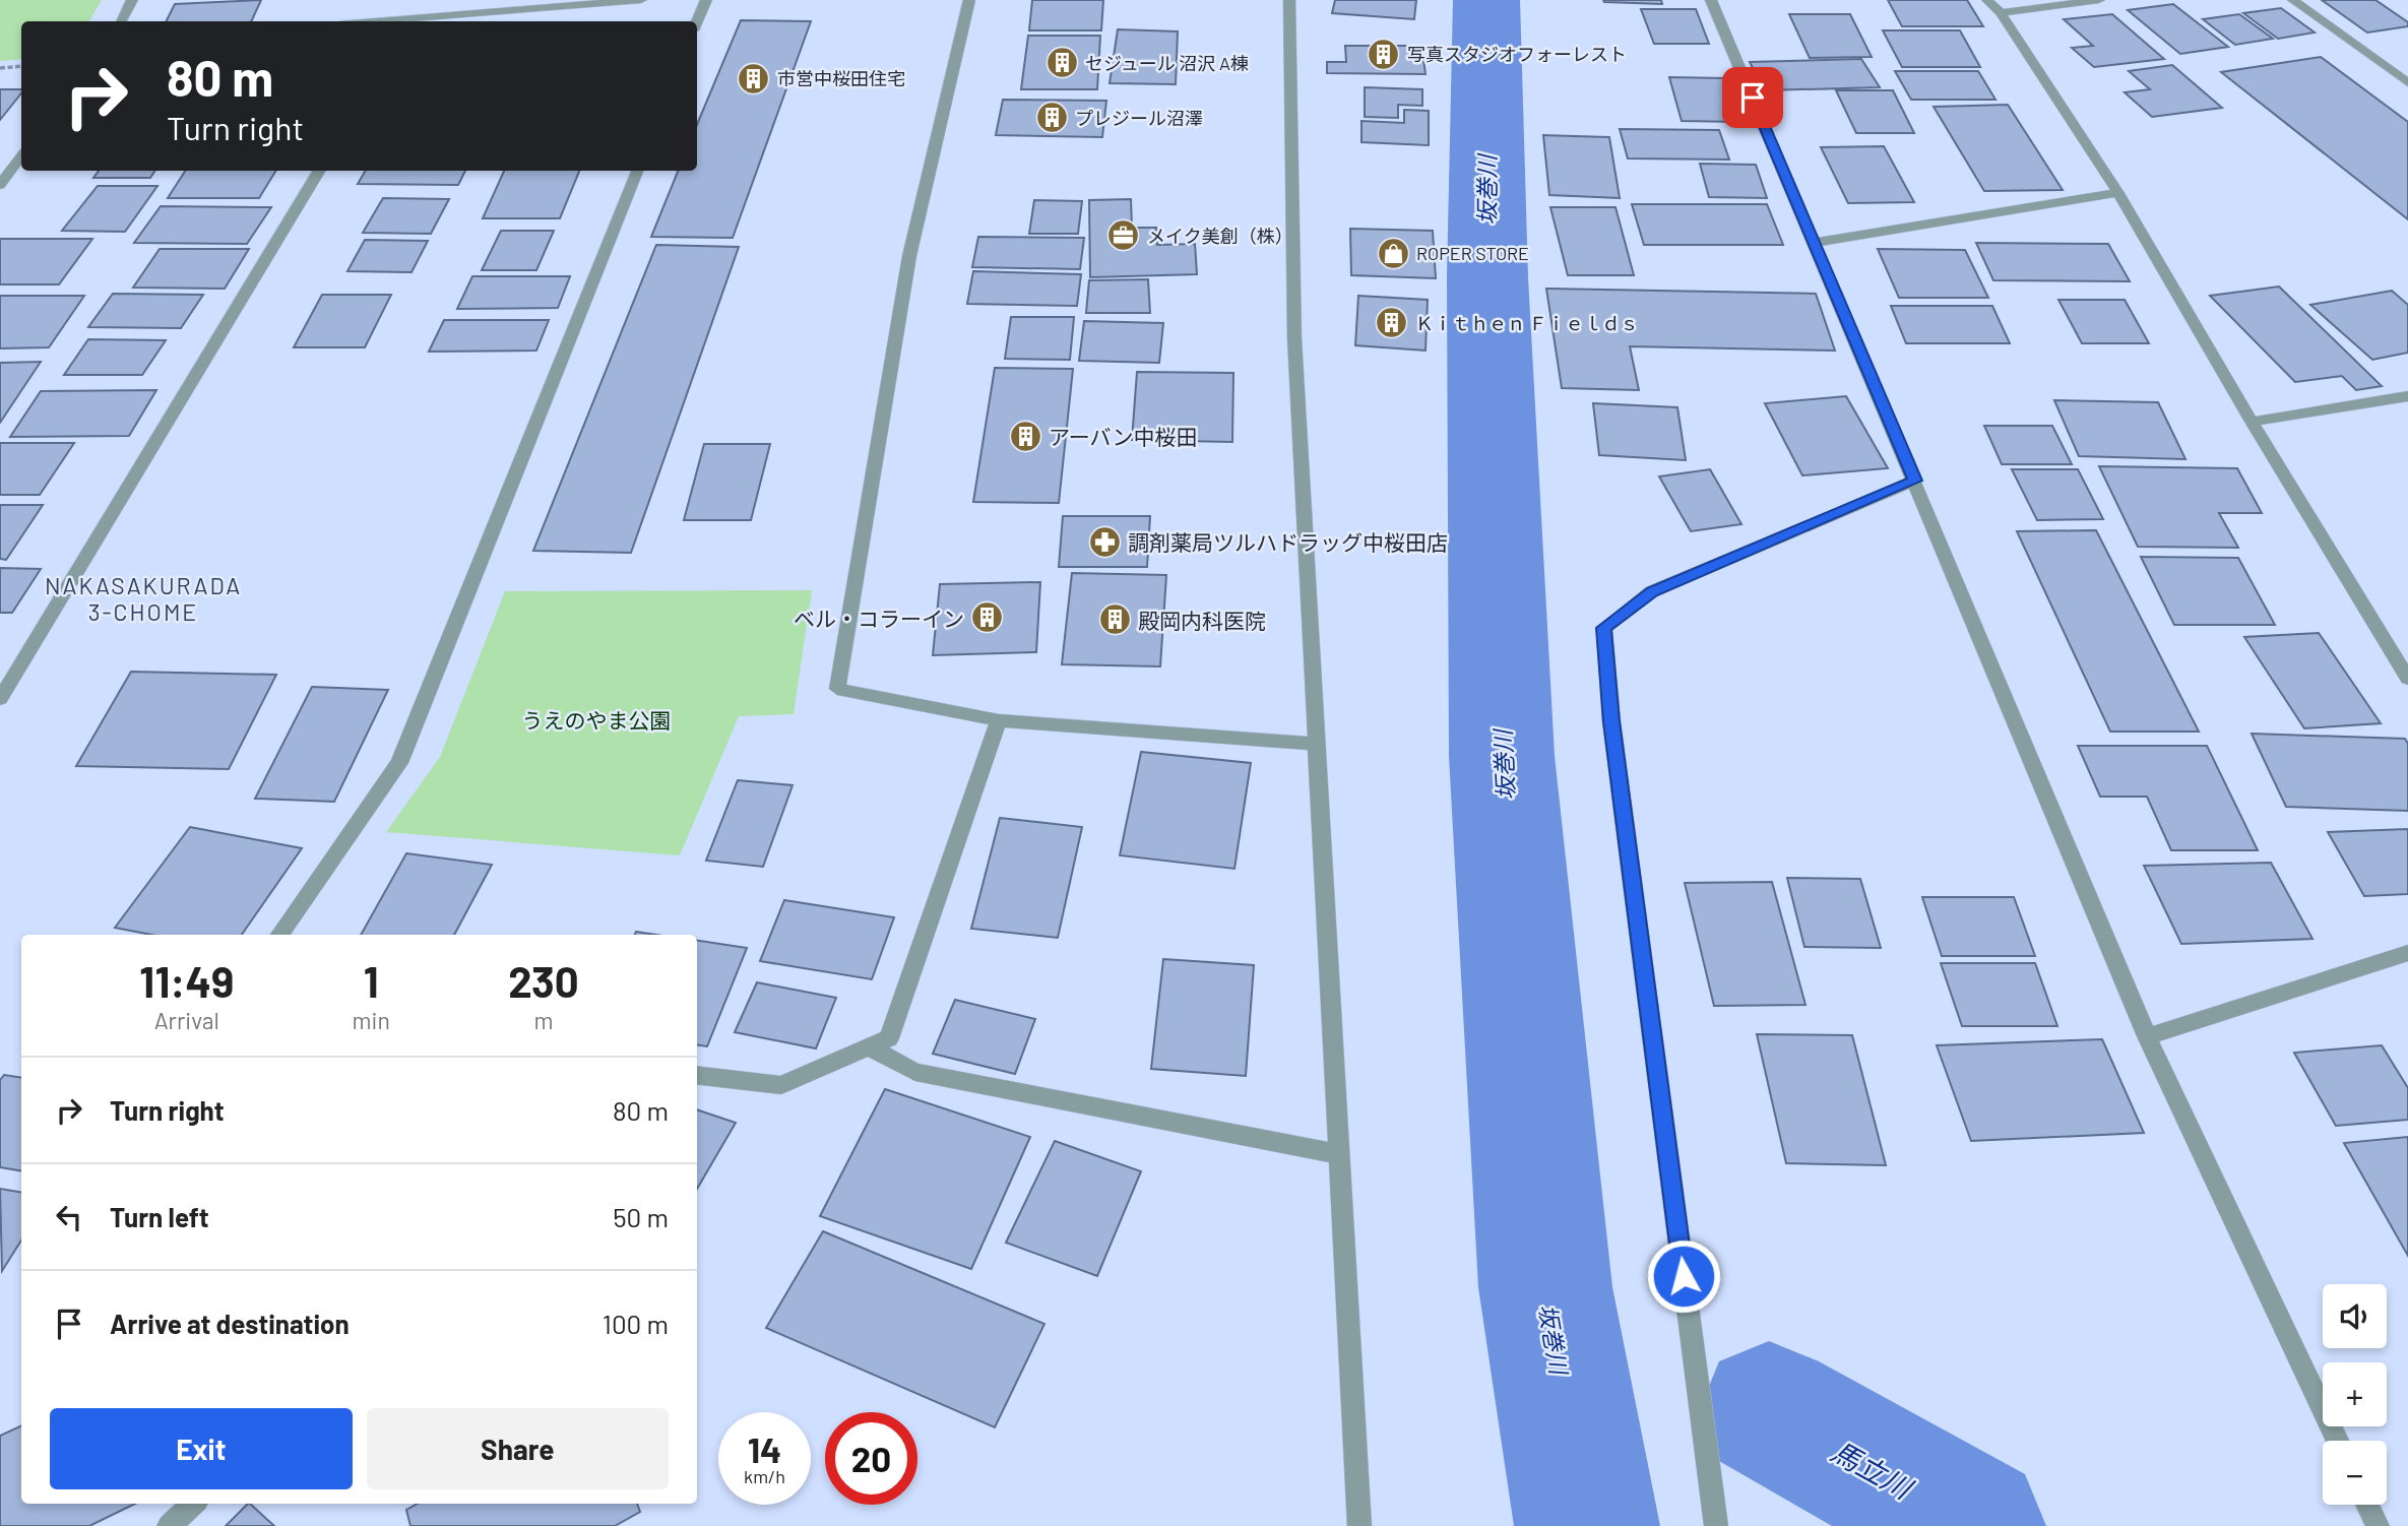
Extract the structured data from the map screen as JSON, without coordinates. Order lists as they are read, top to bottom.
{
  "districts": ["NAKASAKURADA 3-CHOME"],
  "water": ["坂巻川", "馬立川"],
  "parks": ["うえのやま公園"],
  "places": {
    "building": [
      "写真スタジオフォーレスト",
      "セジュール 沼沢 A棟",
      "市営中桜田住宅",
      "プレジール沼澤",
      "Ｋｉｔｈｅｎ Ｆｉｅｌｄｓ",
      "アーバン中桜田",
      "ベル・コラーイン",
      "殿岡内科医院"
    ],
    "office": ["メイク美創（株）"],
    "shop": ["ROPER STORE"],
    "pharmacy": ["調剤薬局ツルハドラッグ中桜田店"]
  },
  "page": {
    "turn": ["80 m", "Turn right"],
    "eta": [
      "11:49",
      "Arrival",
      "1",
      "min",
      "230",
      "m"
    ],
    "list": [
      {
        "name": "Turn right",
        "value": "80 m"
      },
      {
        "name": "Turn left",
        "value": "50 m"
      },
      {
        "name": "Arrive at destination",
        "value": "100 m"
      }
    ],
    "map_buttons": ["+", "−"],
    "buttons": ["Exit", "Share"],
    "speed": "14 km/h",
    "limit": "20"
  }
}
